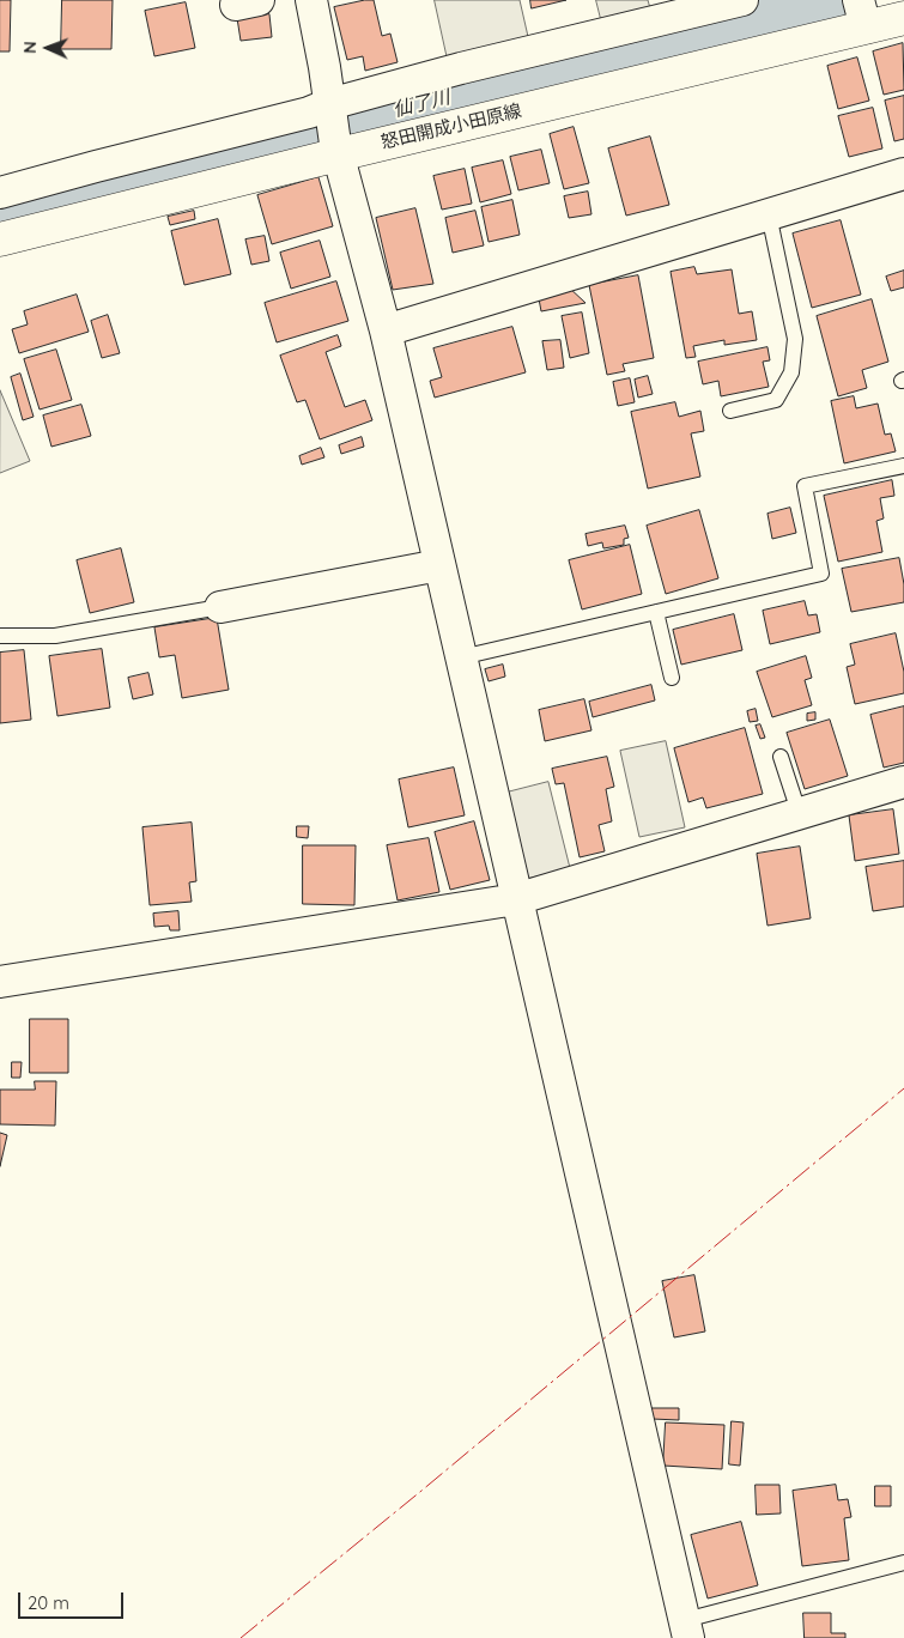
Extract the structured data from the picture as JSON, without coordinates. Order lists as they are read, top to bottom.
{
  "streets": {
    "main road": ["怒田開成小田原線"]
  },
  "water": ["仙了川"],
  "scale_bar": "20 m",
  "north": "left"
}
